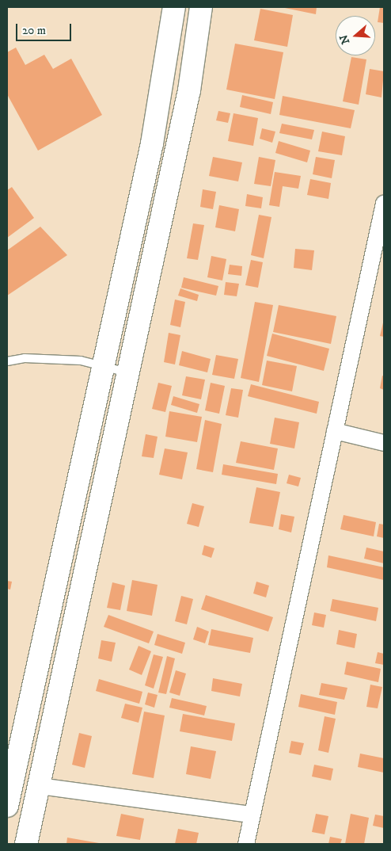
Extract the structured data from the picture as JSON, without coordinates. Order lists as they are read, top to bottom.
{
  "scale_bar": "20 m",
  "north": "left"
}
